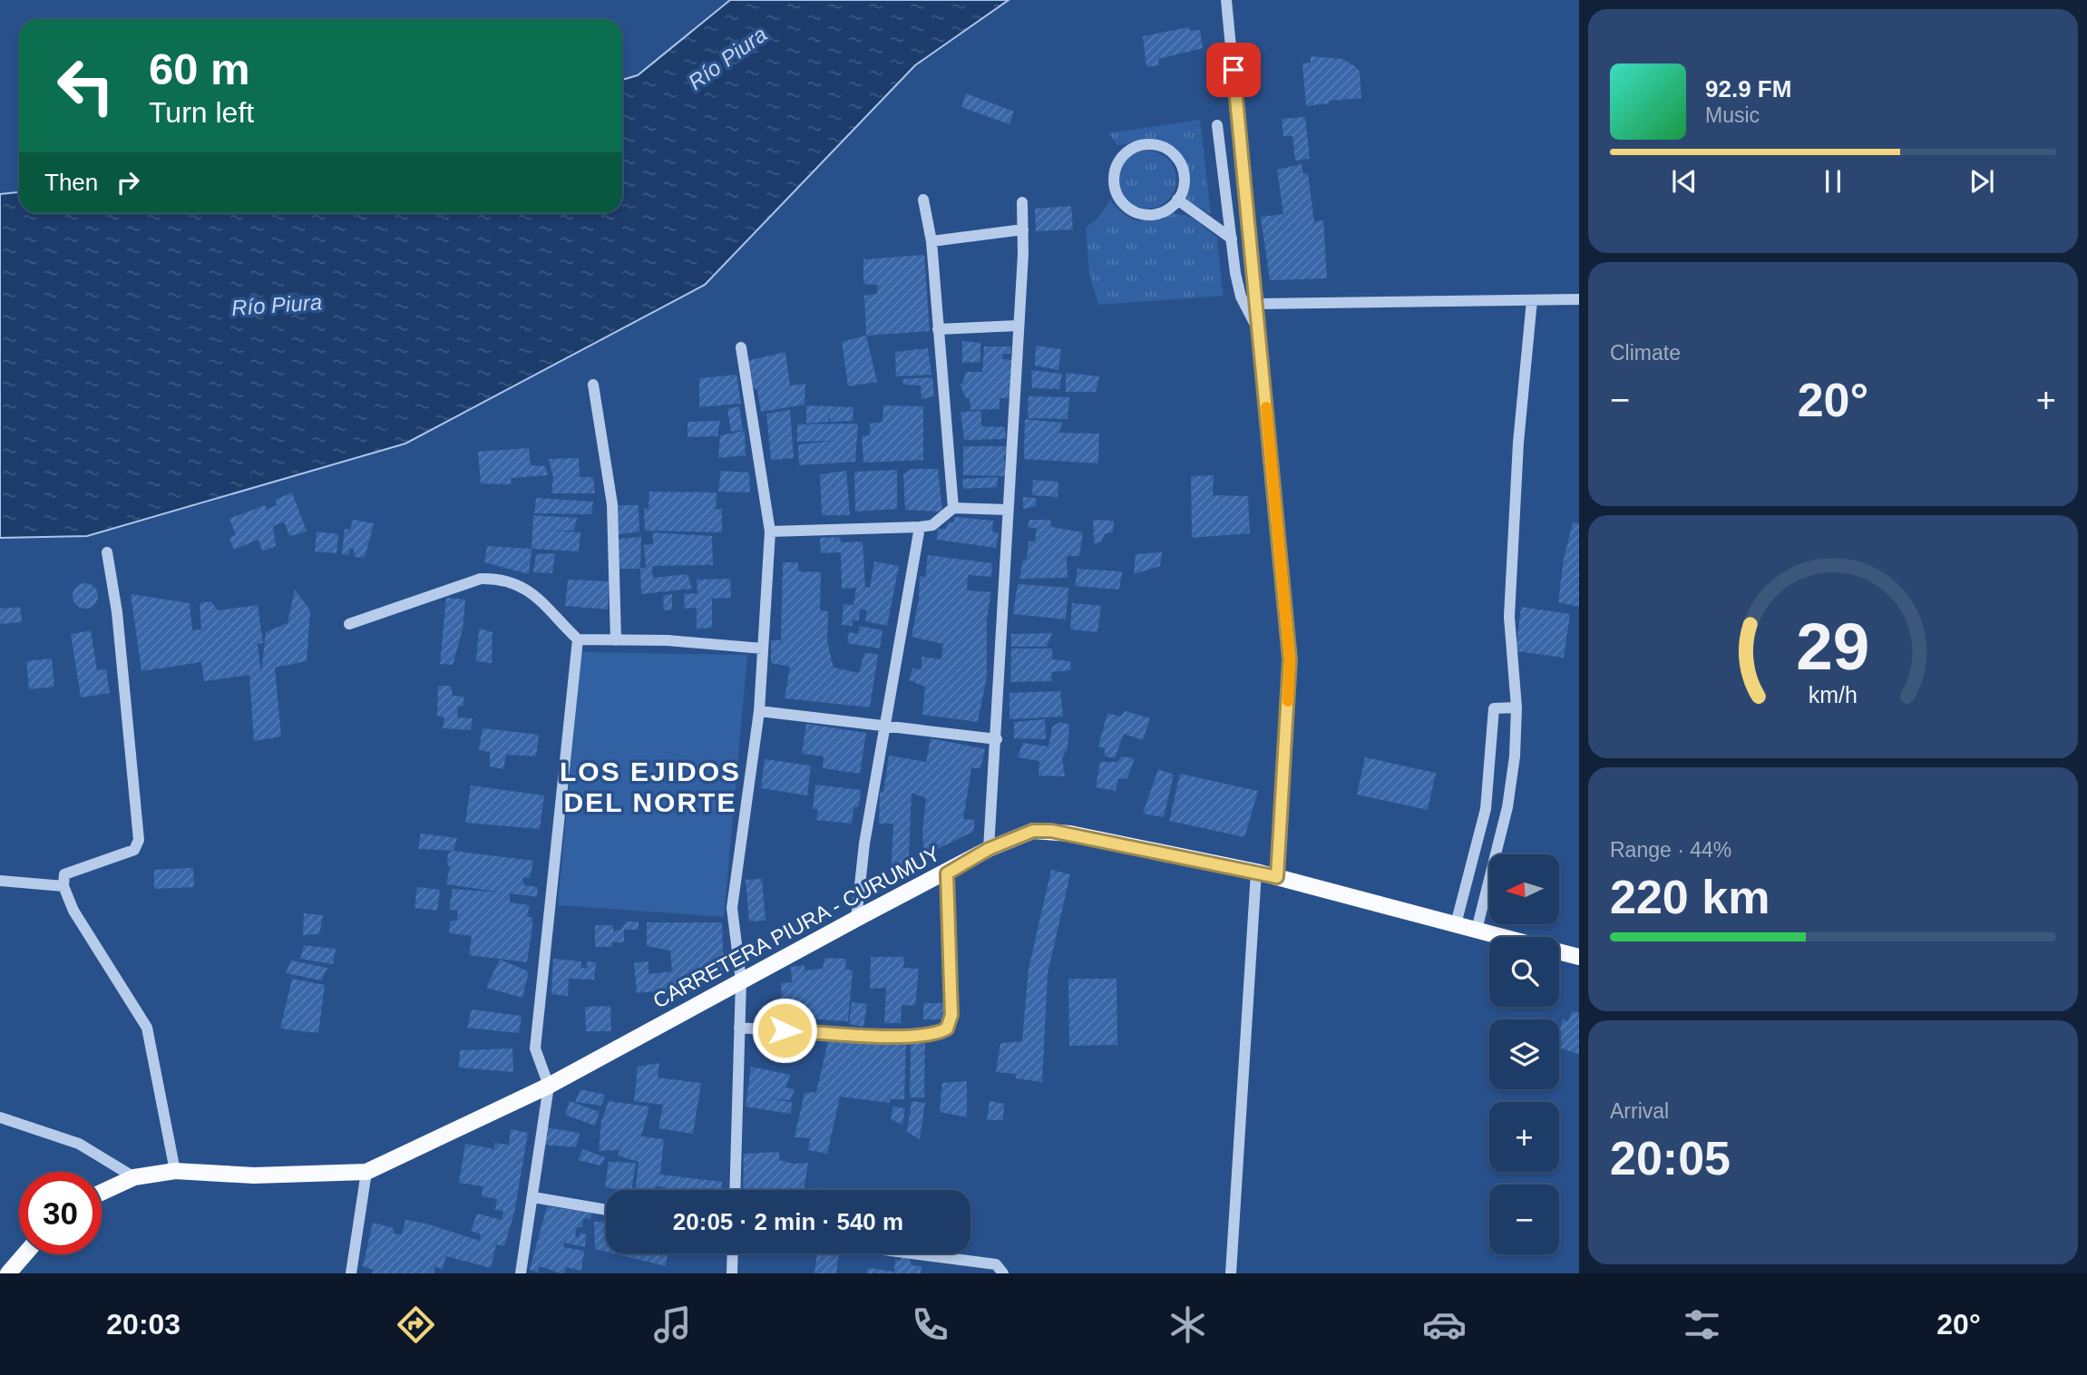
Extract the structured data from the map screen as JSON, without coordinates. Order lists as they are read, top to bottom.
{
  "streets": {
    "main road": ["CARRETERA PIURA - CURUMUY"]
  },
  "districts": ["LOS EJIDOS DEL NORTE"],
  "water": ["Río Piura"],
  "north": "left",
  "page": {
    "turn": ["60 m", "Turn left"],
    "song": ["92.9 FM", "Music"],
    "then": "Then",
    "tile": [
      "Climate",
      ["Range · 44%", "220 km"],
      ["Arrival", "20:05"]
    ],
    "heat": ["−", "20°", "+"],
    "map_buttons": ["+", "−"],
    "limit": "30",
    "trip": "20:05 · 2 min · 540 m",
    "tabs": ["20:03", "20°"],
    "gauge": ["29", "km/h"]
  }
}
